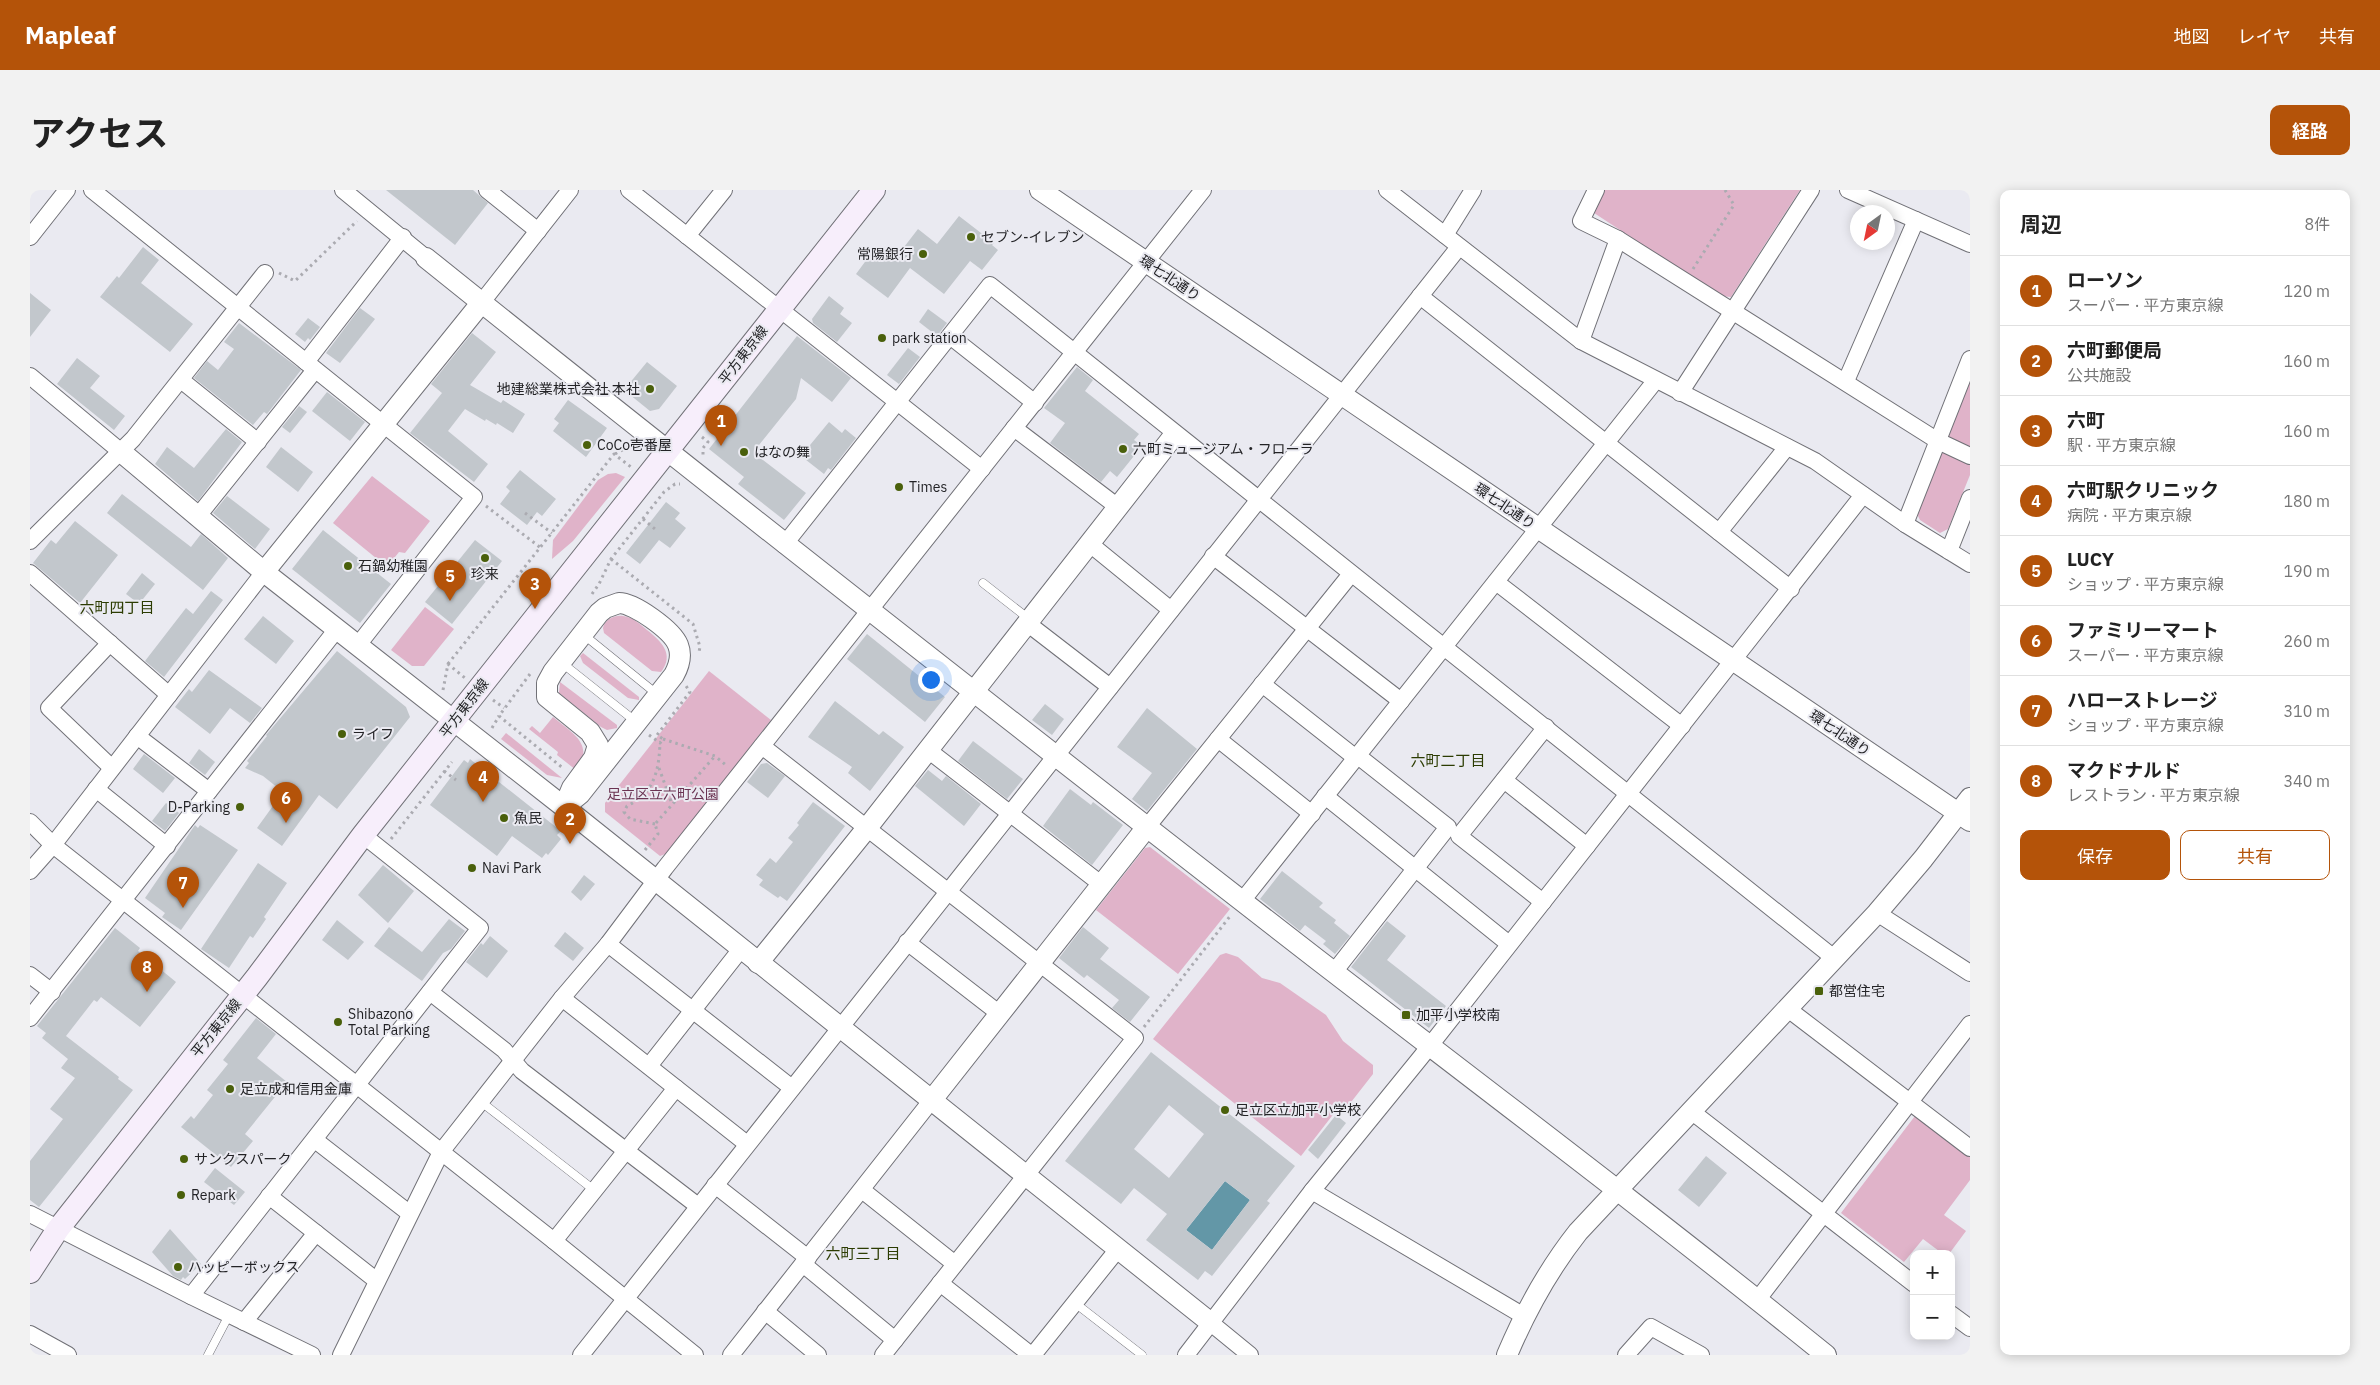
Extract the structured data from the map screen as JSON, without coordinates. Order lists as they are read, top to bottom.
{
  "streets": {
    "main road": ["平方東京線"],
    "street": ["環七北通り"]
  },
  "districts": ["六町四丁目", "六町二丁目", "六町三丁目"],
  "parks": ["足立区立六町公園"],
  "places": {
    "other": [
      "セブン-イレブン",
      "常陽銀行",
      "park station",
      "地建総業株式会社 本社",
      "CoCo壱番屋",
      "六町ミュージアム・フローラ",
      "はなの舞",
      "Times",
      "珍来",
      "石鍋幼稚園",
      "ライフ",
      "D-Parking",
      "魚民",
      "Navi Park",
      "Shibazono Total Parking",
      "足立成和信用金庫",
      "足立区立加平小学校",
      "サンクスパーク",
      "Repark",
      "ハッピーボックス"
    ],
    "transit": ["都営住宅", "加平小学校南"]
  },
  "north": "bottom left",
  "page": {
    "header": "Mapleaf",
    "nav": ["地図", "レイヤ", "共有"],
    "title": "アクセス",
    "buttons": [
      "経路",
      ["保存", "共有"]
    ],
    "heading": ["周辺", "8件"],
    "list": [
      {
        "mark": "1",
        "name": "ローソン",
        "note": "スーパー · 平方東京線",
        "value": "120 m"
      },
      {
        "mark": "2",
        "name": "六町郵便局",
        "note": "公共施設",
        "value": "160 m"
      },
      {
        "mark": "3",
        "name": "六町",
        "note": "駅 · 平方東京線",
        "value": "160 m"
      },
      {
        "mark": "4",
        "name": "六町駅クリニック",
        "note": "病院 · 平方東京線",
        "value": "180 m"
      },
      {
        "mark": "5",
        "name": "LUCY",
        "note": "ショップ · 平方東京線",
        "value": "190 m"
      },
      {
        "mark": "6",
        "name": "ファミリーマート",
        "note": "スーパー · 平方東京線",
        "value": "260 m"
      },
      {
        "mark": "7",
        "name": "ハローストレージ",
        "note": "ショップ · 平方東京線",
        "value": "310 m"
      },
      {
        "mark": "8",
        "name": "マクドナルド",
        "note": "レストラン · 平方東京線",
        "value": "340 m"
      }
    ],
    "pins": [
      "1",
      "5",
      "3",
      "4",
      "6",
      "2",
      "7",
      "8"
    ],
    "map_buttons": ["+", "−"]
  }
}
